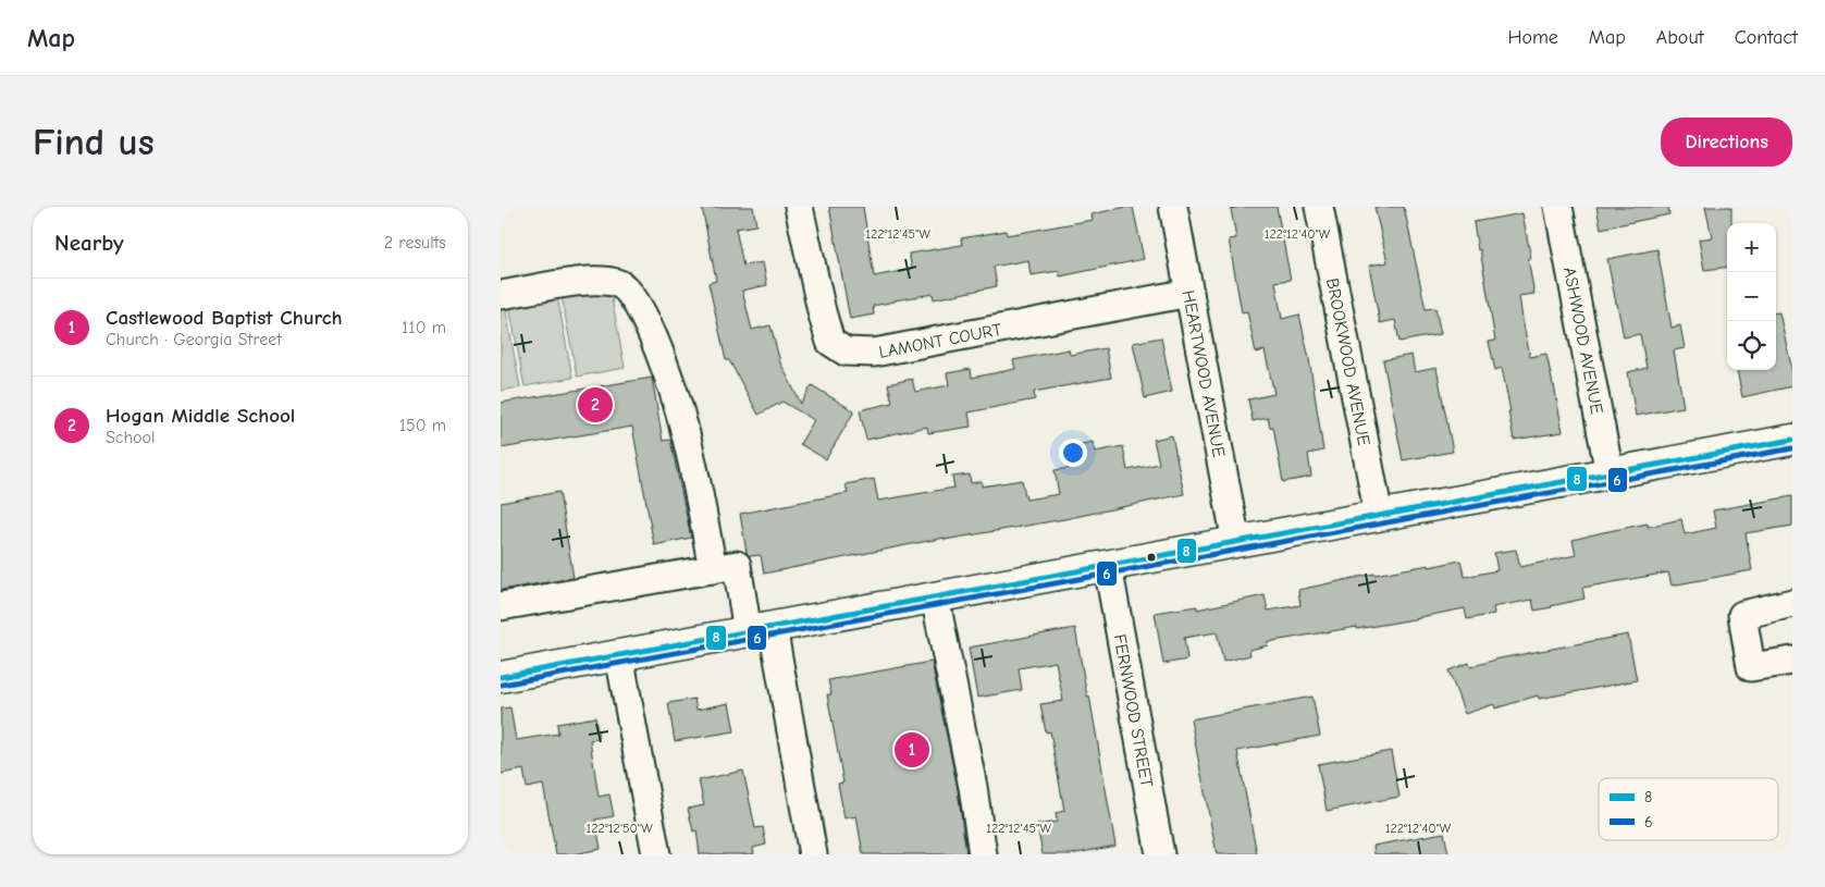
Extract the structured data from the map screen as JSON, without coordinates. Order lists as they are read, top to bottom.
{
  "streets": {
    "street": [
      "LAMONT COURT",
      "ASHWOOD AVENUE",
      "BROOKWOOD AVENUE",
      "HEARTWOOD AVENUE",
      "FERNWOOD STREET"
    ]
  },
  "crossings": [
    ["LAMONT COURT", "HEARTWOOD AVENUE"]
  ],
  "lines": ["transit line 8", "transit line 6"],
  "legend": ["8", "6"],
  "page": {
    "header": "Map",
    "nav": [
      "Home",
      "Map",
      "About",
      "Contact"
    ],
    "buttons": "Directions",
    "title": "Find us",
    "heading": ["Nearby", "2 results"],
    "map_buttons": ["+", "−"],
    "list": [
      {
        "mark": "1",
        "name": "Castlewood Baptist Church",
        "note": "Church · Georgia Street",
        "value": "110 m"
      },
      {
        "mark": "2",
        "name": "Hogan Middle School",
        "note": "School",
        "value": "150 m"
      }
    ],
    "pins": ["2", "1"]
  },
  "coordinates": ["122°12'45\"W", "122°12'40\"W", "122°12'50\"W"]
}
